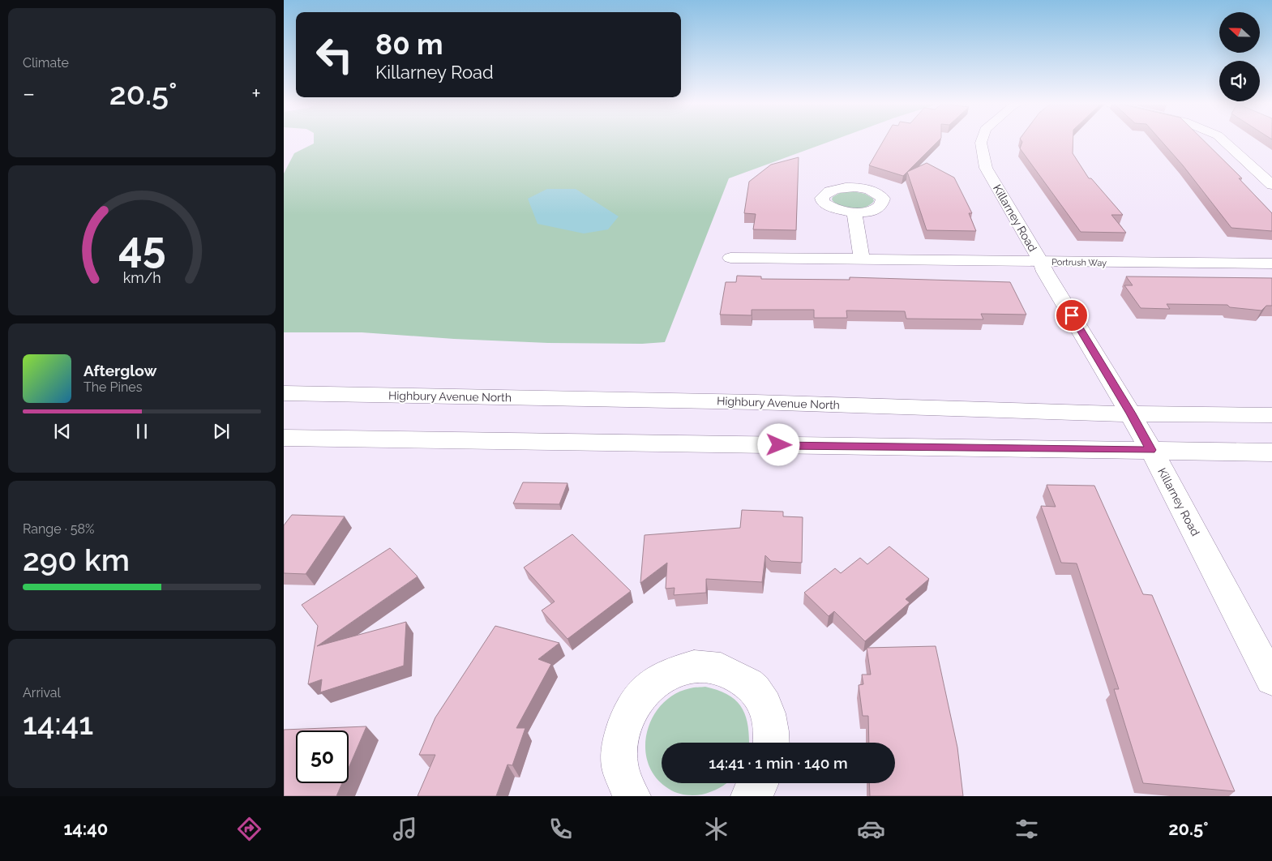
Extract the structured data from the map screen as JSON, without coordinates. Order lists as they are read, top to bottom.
{
  "streets": {
    "street": ["Killarney Road", "Portrush Way", "Highbury Avenue North"]
  },
  "crossings": [
    ["Killarney Road", "Portrush Way"],
    ["Killarney Road", "Highbury Avenue North"]
  ],
  "north": "left",
  "page": {
    "tile": [
      "Climate",
      ["Range · 58%", "290 km"],
      ["Arrival", "14:41"]
    ],
    "turn": ["80 m", "Killarney Road"],
    "heat": ["−", "20.5°", "+"],
    "song": ["Afterglow", "The Pines"],
    "limit": "50",
    "trip": "14:41 · 1 min · 140 m",
    "tabs": ["14:40", "20.5°"],
    "gauge": ["45", "km/h"]
  }
}
